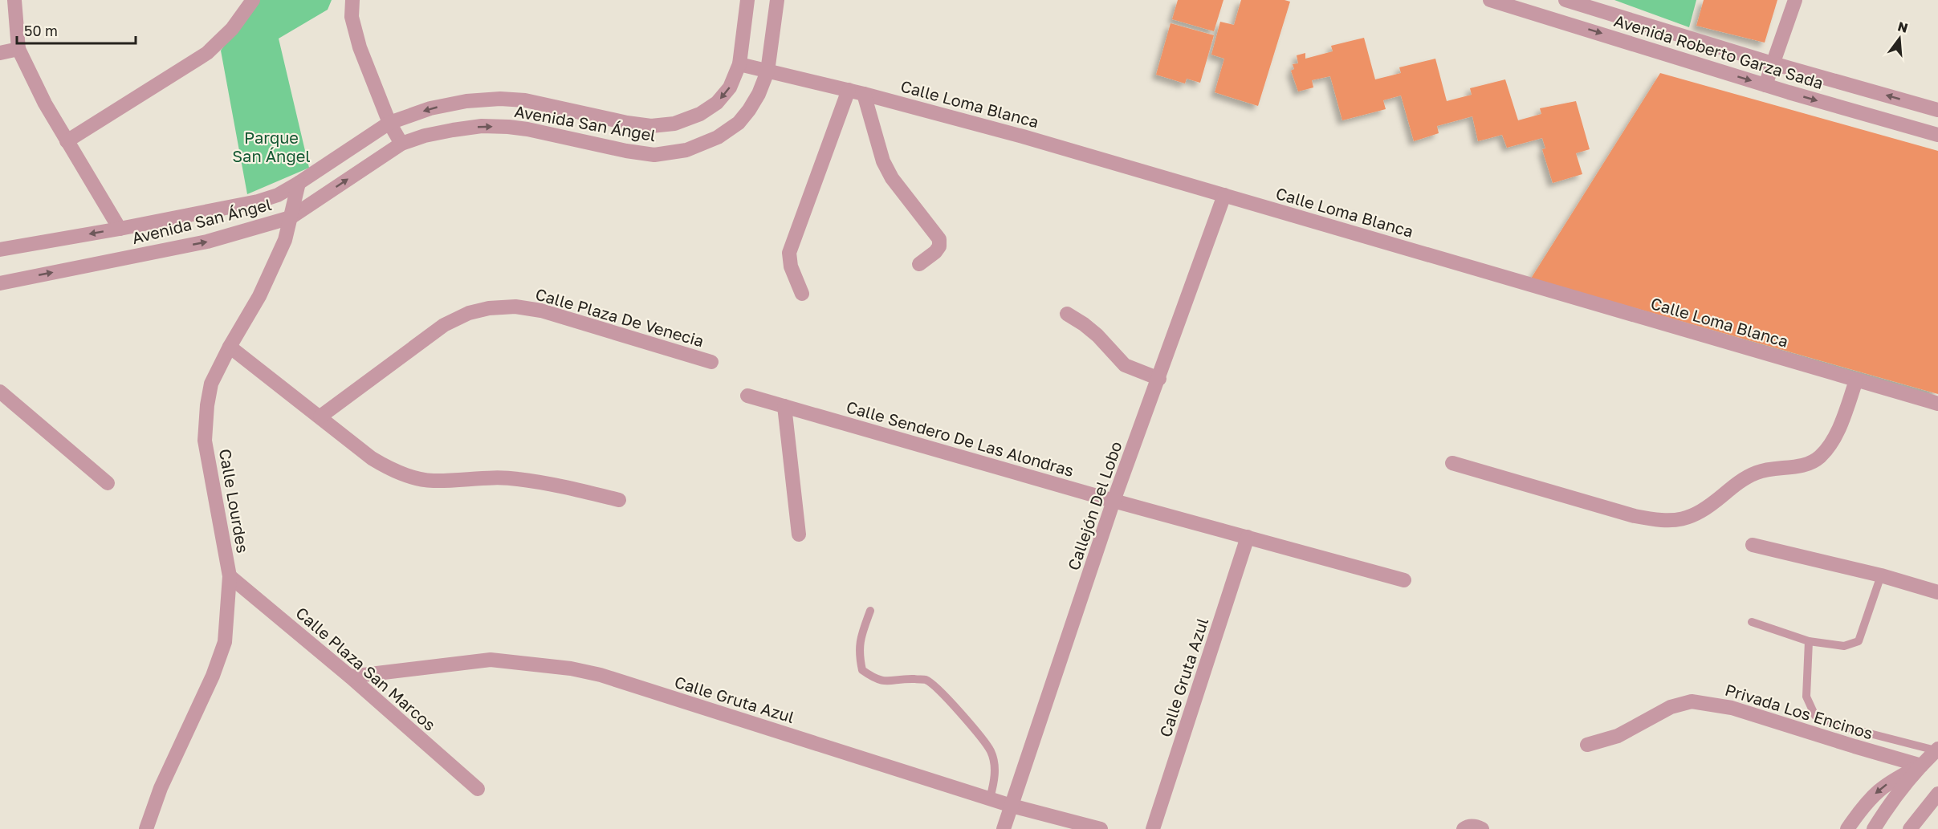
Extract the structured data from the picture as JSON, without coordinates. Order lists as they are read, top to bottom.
{
  "streets": {
    "street": [
      "Avenida Roberto Garza Sada",
      "Calle Loma Blanca",
      "Avenida San Ángel",
      "Calle Plaza De Venecia",
      "Calle Sendero De Las Alondras",
      "Calle Lourdes",
      "Callejón Del Lobo",
      "Calle Plaza San Marcos",
      "Calle Gruta Azul",
      "Privada Los Encinos"
    ]
  },
  "crossings": [
    ["Calle Loma Blanca", "Avenida San Ángel"],
    ["Calle Loma Blanca", "Callejón Del Lobo"],
    ["Avenida San Ángel", "Calle Lourdes"],
    ["Calle Sendero De Las Alondras", "Callejón Del Lobo"],
    ["Calle Sendero De Las Alondras", "Calle Gruta Azul"],
    ["Calle Lourdes", "Calle Plaza San Marcos"],
    ["Callejón Del Lobo", "Calle Gruta Azul"],
    ["Calle Plaza San Marcos", "Calle Gruta Azul"]
  ],
  "parks": ["Parque San Ángel"],
  "scale_bar": "50 m",
  "north": "top"
}
